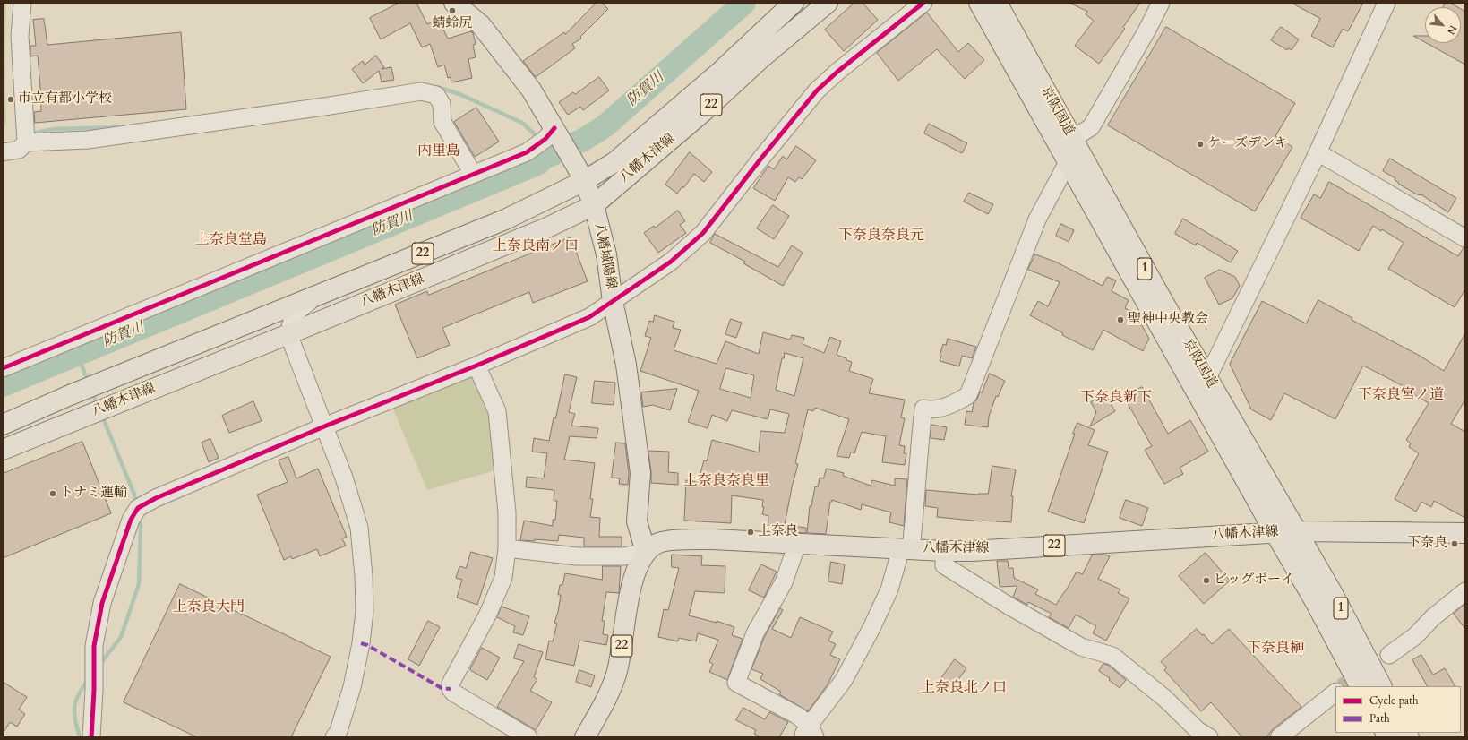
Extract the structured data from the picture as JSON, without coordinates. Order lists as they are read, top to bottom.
{
  "streets": {
    "main road": [
      "22",
      "京阪国道",
      "八幡木津線",
      "八幡城陽線",
      "1"
    ]
  },
  "crossings": [
    ["京阪国道", "八幡木津線"],
    ["八幡木津線", "八幡城陽線"]
  ],
  "districts": [
    "内里島",
    "下奈良奈良元",
    "上奈良堂島",
    "上奈良南ノ口",
    "下奈良宮ノ道",
    "下奈良新下",
    "上奈良奈良里",
    "上奈良大門",
    "下奈良榊",
    "上奈良北ノ口"
  ],
  "water": ["防賀川"],
  "places": [
    "蜻蛉尻",
    "市立有都小学校",
    "ケーズデンキ",
    "聖神中央教会",
    "トナミ運輸",
    "上奈良",
    "下奈良",
    "ビッグボーイ"
  ],
  "legend": ["Cycle path", "Path"],
  "north": "bottom right"
}
